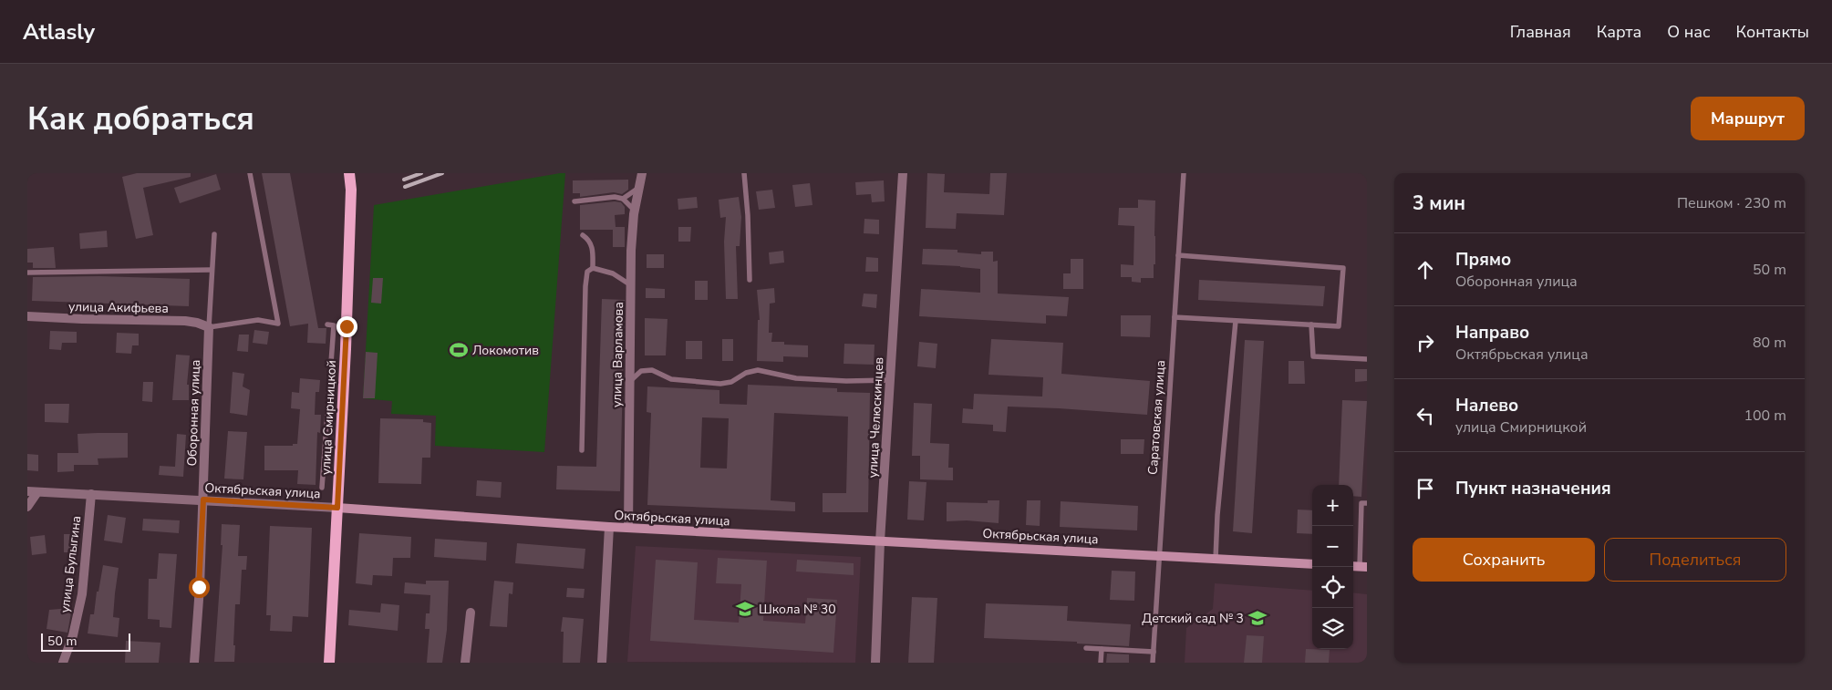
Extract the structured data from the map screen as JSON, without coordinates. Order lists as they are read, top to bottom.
{
  "streets": {
    "main road": ["улица Смирницкой", "Октябрьская улица"],
    "street": [
      "улица Акифьева",
      "улица Варламова",
      "Оборонная улица",
      "улица Челюскинцев",
      "улица Булыгина"
    ],
    "lane": ["Саратовская улица"]
  },
  "crossings": [
    ["улица Акифьева", "Оборонная улица"],
    ["улица Варламова", "Октябрьская улица"],
    ["Оборонная улица", "Октябрьская улица"],
    ["улица Смирницкой", "Октябрьская улица"],
    ["улица Челюскинцев", "Октябрьская улица"],
    ["Саратовская улица", "Октябрьская улица"],
    ["Октябрьская улица", "улица Булыгина"]
  ],
  "places": {
    "sports": ["Локомотив"],
    "school or university": ["Школа № 30", "Детский сад № 3"]
  },
  "scale_bar": "50 m",
  "page": {
    "header": "Atlasly",
    "nav": [
      "Главная",
      "Карта",
      "О нас",
      "Контакты"
    ],
    "buttons": [
      "Маршрут",
      ["Сохранить", "Поделиться"]
    ],
    "title": "Как добраться",
    "heading": ["3 мин", "Пешком · 230 m"],
    "list": [
      ["Прямо", "Оборонная улица", "50 m"],
      ["Направо", "Октябрьская улица", "80 m"],
      ["Налево", "улица Смирницкой", "100 m"],
      "Пункт назначения"
    ],
    "map_buttons": ["+", "−"],
    "scale": "50 m"
  }
}
